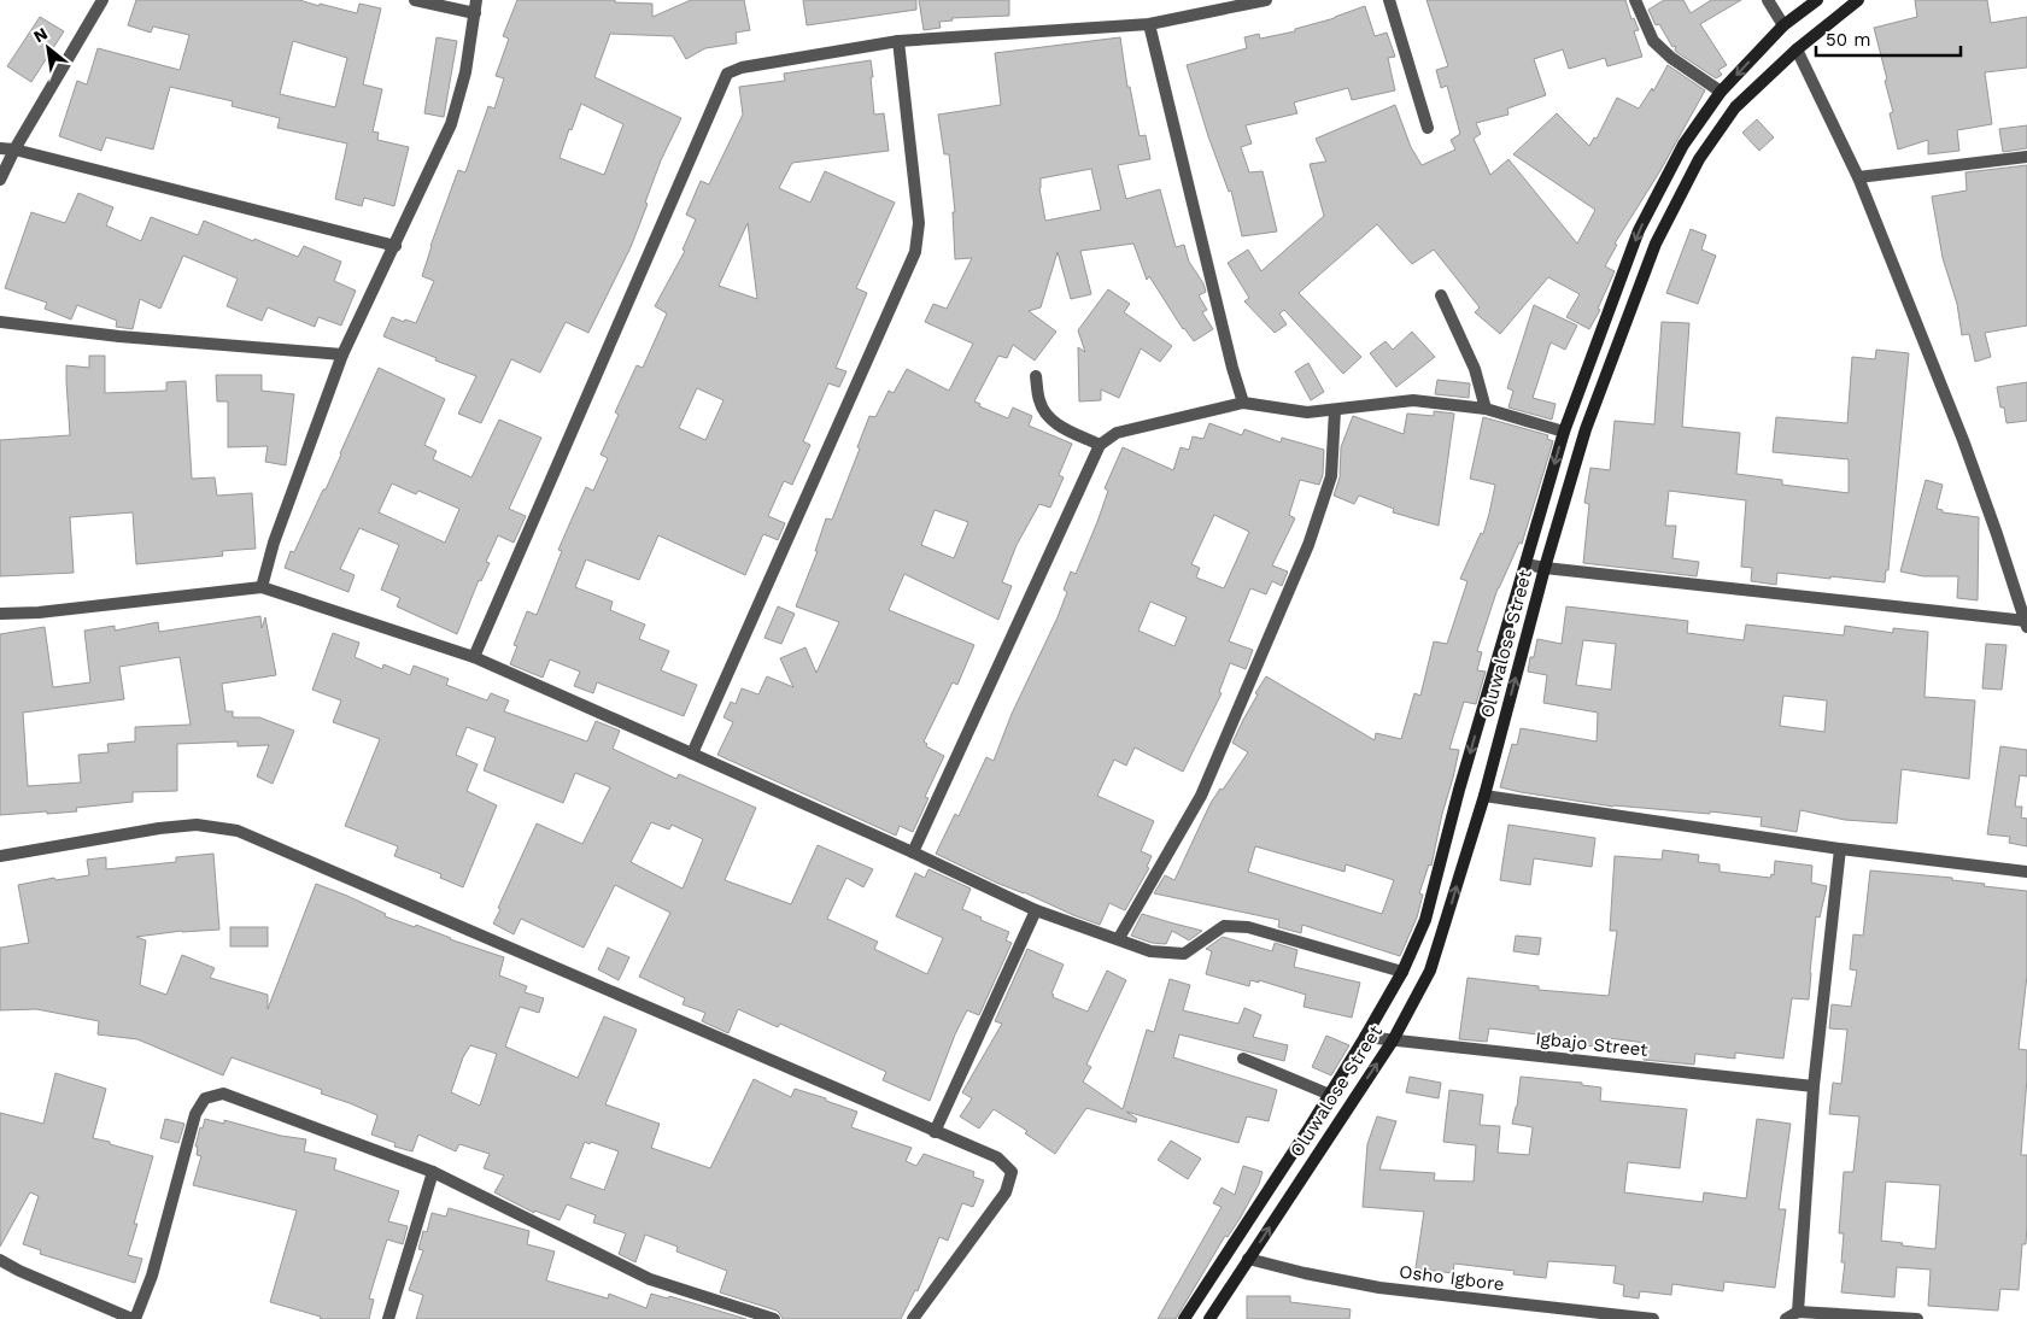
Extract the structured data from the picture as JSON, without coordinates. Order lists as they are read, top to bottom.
{
  "streets": {
    "street": ["Oluwalose Street", "Igbajo Street", "Osho Igbore"]
  },
  "crossings": [
    ["Oluwalose Street", "Igbajo Street"],
    ["Oluwalose Street", "Osho Igbore"]
  ],
  "scale_bar": "50 m",
  "north": "top left"
}
